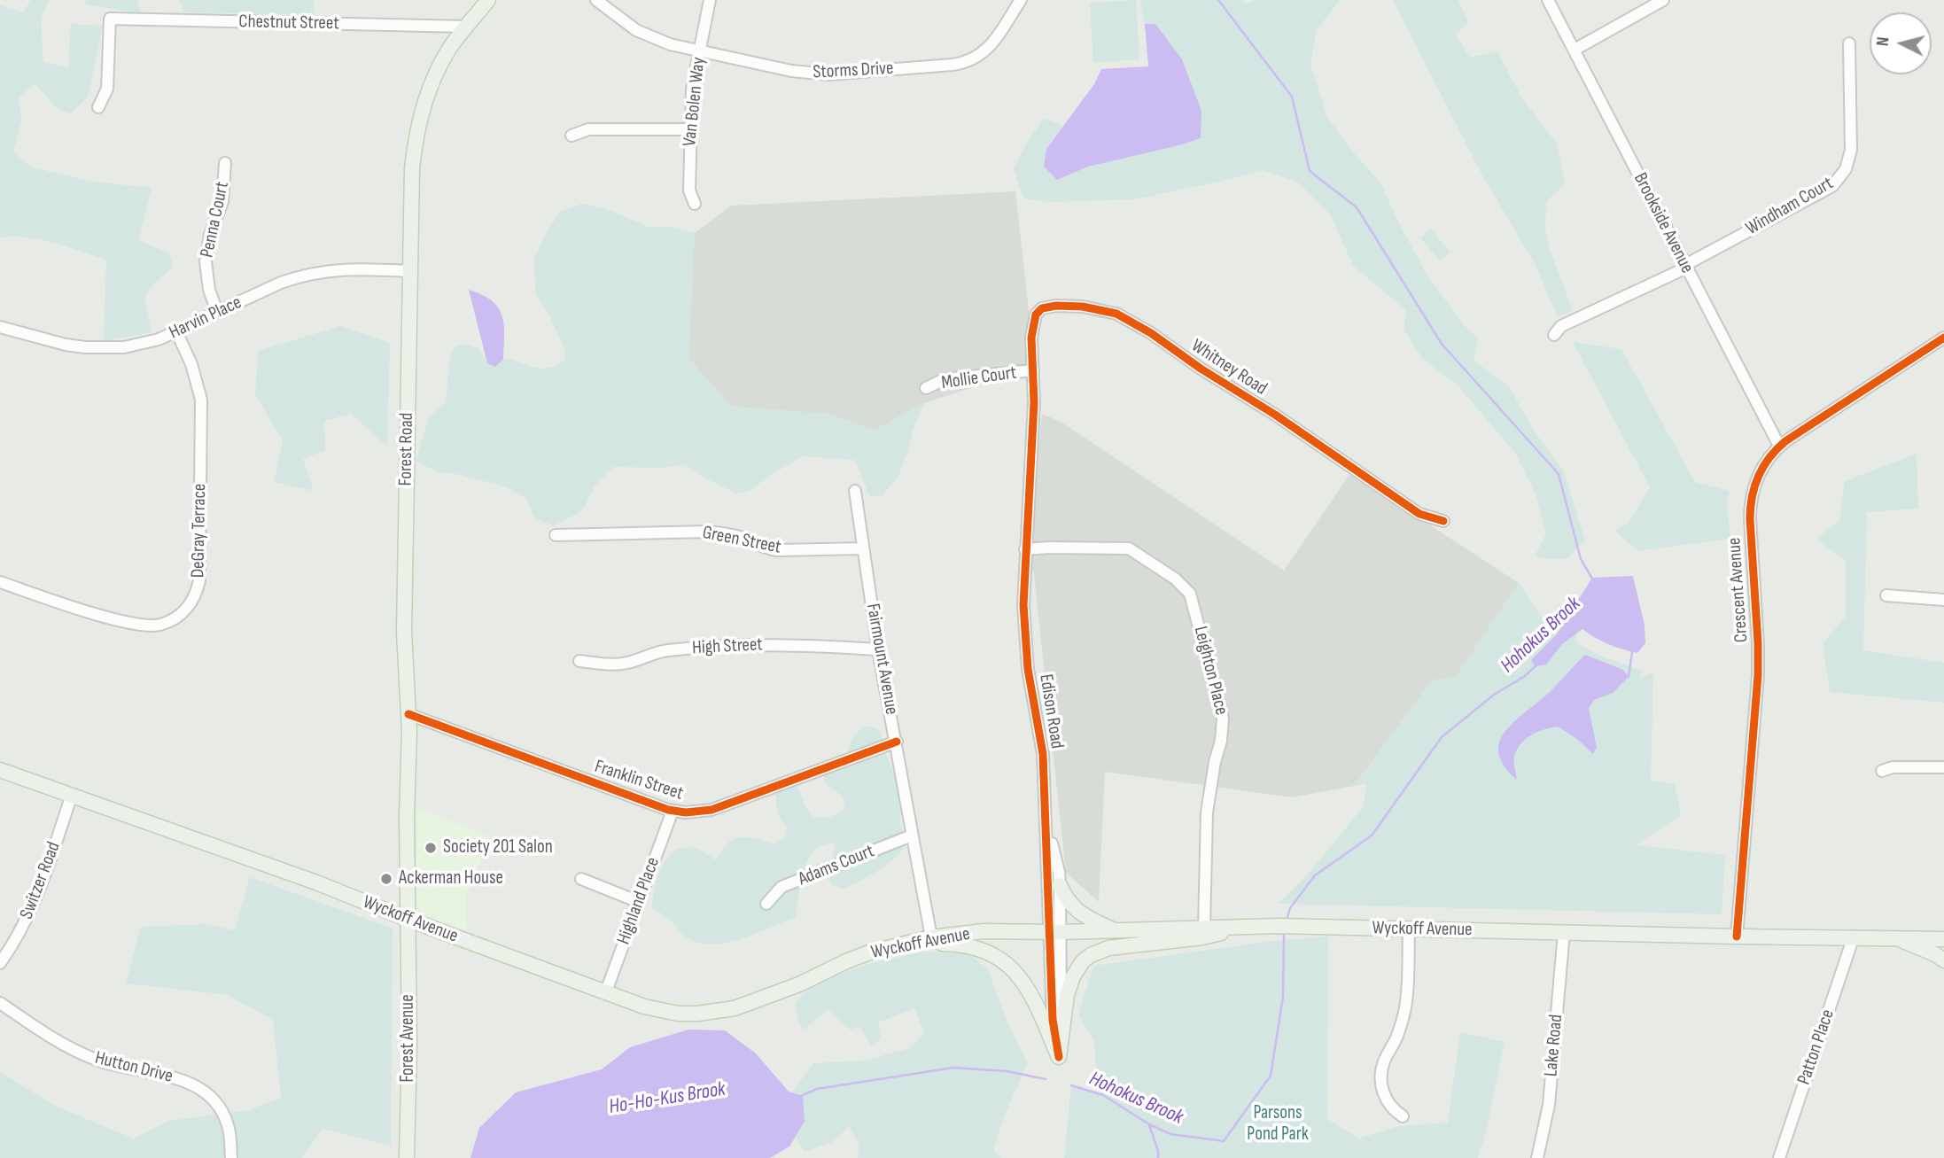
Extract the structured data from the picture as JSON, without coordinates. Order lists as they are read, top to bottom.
{
  "streets": {
    "main road": ["Forest Road", "Wyckoff Avenue", "Forest Avenue"],
    "street": [
      "Chestnut Street",
      "Storms Drive",
      "Van Bolen Way",
      "Windham Court",
      "Penna Court",
      "Brookside Avenue",
      "Harvin Place",
      "Whitney Road",
      "Mollie Court",
      "DeGray Terrace",
      "Green Street",
      "Crescent Avenue",
      "High Street",
      "Fairmount Avenue",
      "Leighton Place",
      "Edison Road",
      "Franklin Street",
      "Adams Court",
      "Switzer Road",
      "Highland Place",
      "Lake Road",
      "Patton Place",
      "Hutton Drive"
    ]
  },
  "crossings": [
    ["Chestnut Street", "Forest Road"],
    ["Storms Drive", "Van Bolen Way"],
    ["Windham Court", "Brookside Avenue"],
    ["Penna Court", "Harvin Place"],
    ["Brookside Avenue", "Crescent Avenue"],
    ["Harvin Place", "Forest Road"],
    ["Harvin Place", "DeGray Terrace"],
    ["Whitney Road", "Mollie Court"],
    ["Whitney Road", "Edison Road"],
    ["Mollie Court", "Edison Road"],
    ["Forest Road", "Franklin Street"],
    ["Forest Road", "Wyckoff Avenue"],
    ["Forest Road", "Forest Avenue"],
    ["Green Street", "Fairmount Avenue"],
    ["Crescent Avenue", "Wyckoff Avenue"],
    ["High Street", "Fairmount Avenue"],
    ["Fairmount Avenue", "Franklin Street"],
    ["Fairmount Avenue", "Adams Court"],
    ["Fairmount Avenue", "Wyckoff Avenue"],
    ["Leighton Place", "Edison Road"],
    ["Leighton Place", "Wyckoff Avenue"],
    ["Edison Road", "Wyckoff Avenue"],
    ["Franklin Street", "Highland Place"],
    ["Switzer Road", "Wyckoff Avenue"],
    ["Highland Place", "Wyckoff Avenue"],
    ["Wyckoff Avenue", "Forest Avenue"],
    ["Wyckoff Avenue", "Lake Road"],
    ["Wyckoff Avenue", "Patton Place"]
  ],
  "water": ["Hohokus Brook", "Ho-Ho-Kus Brook"],
  "parks": ["Parsons Pond Park"],
  "places": ["Society 201 Salon", "Ackerman House"],
  "north": "left"
}
